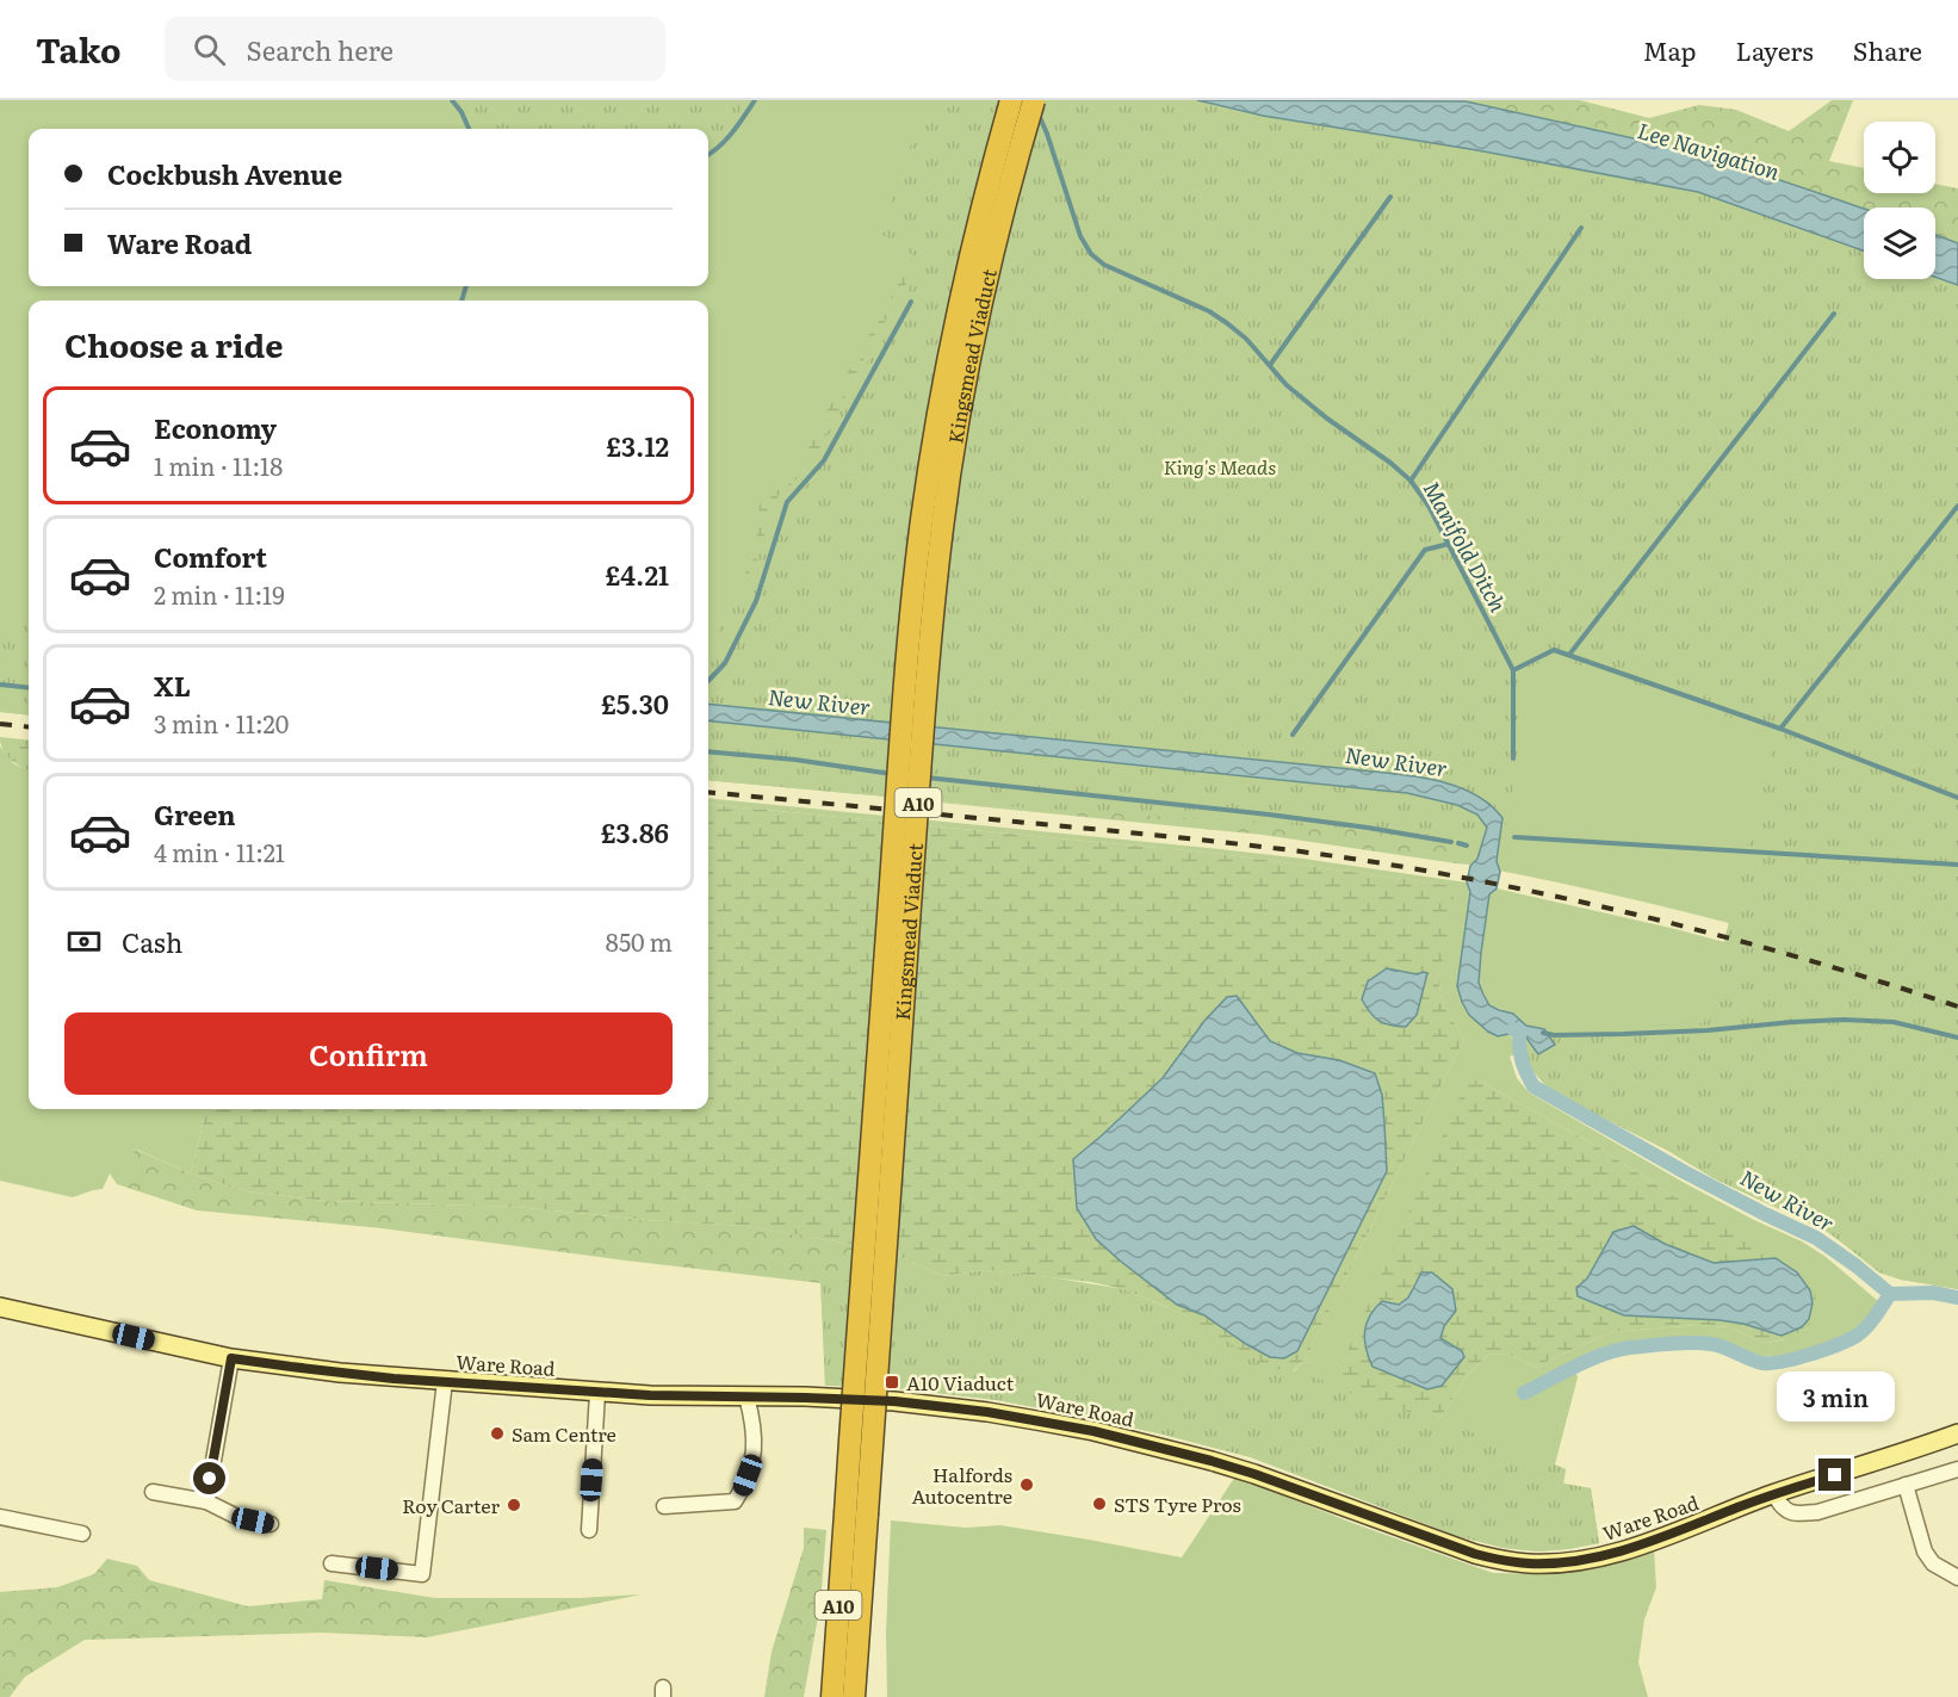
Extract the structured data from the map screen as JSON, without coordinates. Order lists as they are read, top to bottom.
{
  "streets": {
    "highway": ["Kingsmead Viaduct", "A10"],
    "main road": ["Ware Road"]
  },
  "crossings": [
    ["Kingsmead Viaduct", "A10"]
  ],
  "water": ["Lee Navigation", "Manifold Ditch", "New River"],
  "parks": ["King's Meads"],
  "places": {
    "transit": ["A10 Viaduct"],
    "other": [
      "Sam Centre",
      "Halfords Autocentre",
      "STS Tyre Pros",
      "Roy Carter"
    ]
  },
  "page": {
    "header": "Tako",
    "search": "Search here",
    "nav": ["Map", "Layers", "Share"],
    "banner": ["Cockbush Avenue", "Ware Road"],
    "heading": "Choose a ride",
    "list": [
      {
        "name": "Economy",
        "note": "1 min · 11:18",
        "value": "£3.12"
      },
      {
        "name": "Comfort",
        "note": "2 min · 11:19",
        "value": "£4.21"
      },
      {
        "name": "XL",
        "note": "3 min · 11:20",
        "value": "£5.30"
      },
      {
        "name": "Green",
        "note": "4 min · 11:21",
        "value": "£3.86"
      }
    ],
    "pay": ["Cash", "850 m"],
    "buttons": "Confirm",
    "bubble": "3 min"
  }
}
